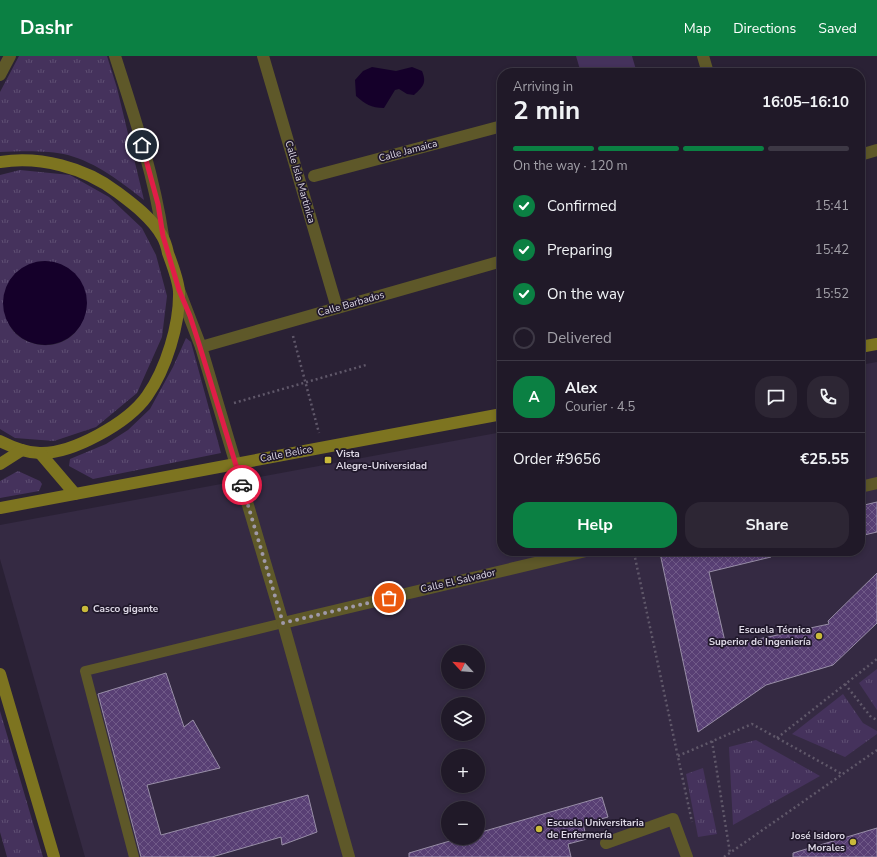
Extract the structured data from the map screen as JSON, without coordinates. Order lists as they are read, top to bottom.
{
  "streets": {
    "street": [
      "Calle Jamaica",
      "Calle Isla Martinica",
      "Calle Barbados",
      "Calle Belice",
      "Calle El Salvador"
    ]
  },
  "crossings": [
    ["Calle Isla Martinica", "Calle Barbados"]
  ],
  "places": {
    "transit": ["Vista Alegre-Universidad"],
    "other": [
      "Casco gigante",
      "Escuela Técnica Superior de Ingeniería",
      "Escuela Universitaria de Enfermería",
      "José Isidoro Morales"
    ]
  },
  "north": "top left",
  "page": {
    "header": "Dashr",
    "nav": ["Map", "Directions", "Saved"],
    "heading": ["2 min", "Arriving in", "16:05–16:10"],
    "panel": [
      "Alex",
      "Courier · 4.5",
      "Order #9656",
      "€25.55"
    ],
    "bar": "On the way · 120 m",
    "list": [
      ["Confirmed", "15:41"],
      ["Preparing", "15:42"],
      ["On the way", "15:52"],
      "Delivered"
    ],
    "round": "A",
    "buttons": ["Help", "Share"],
    "map_buttons": ["+", "−"]
  }
}
